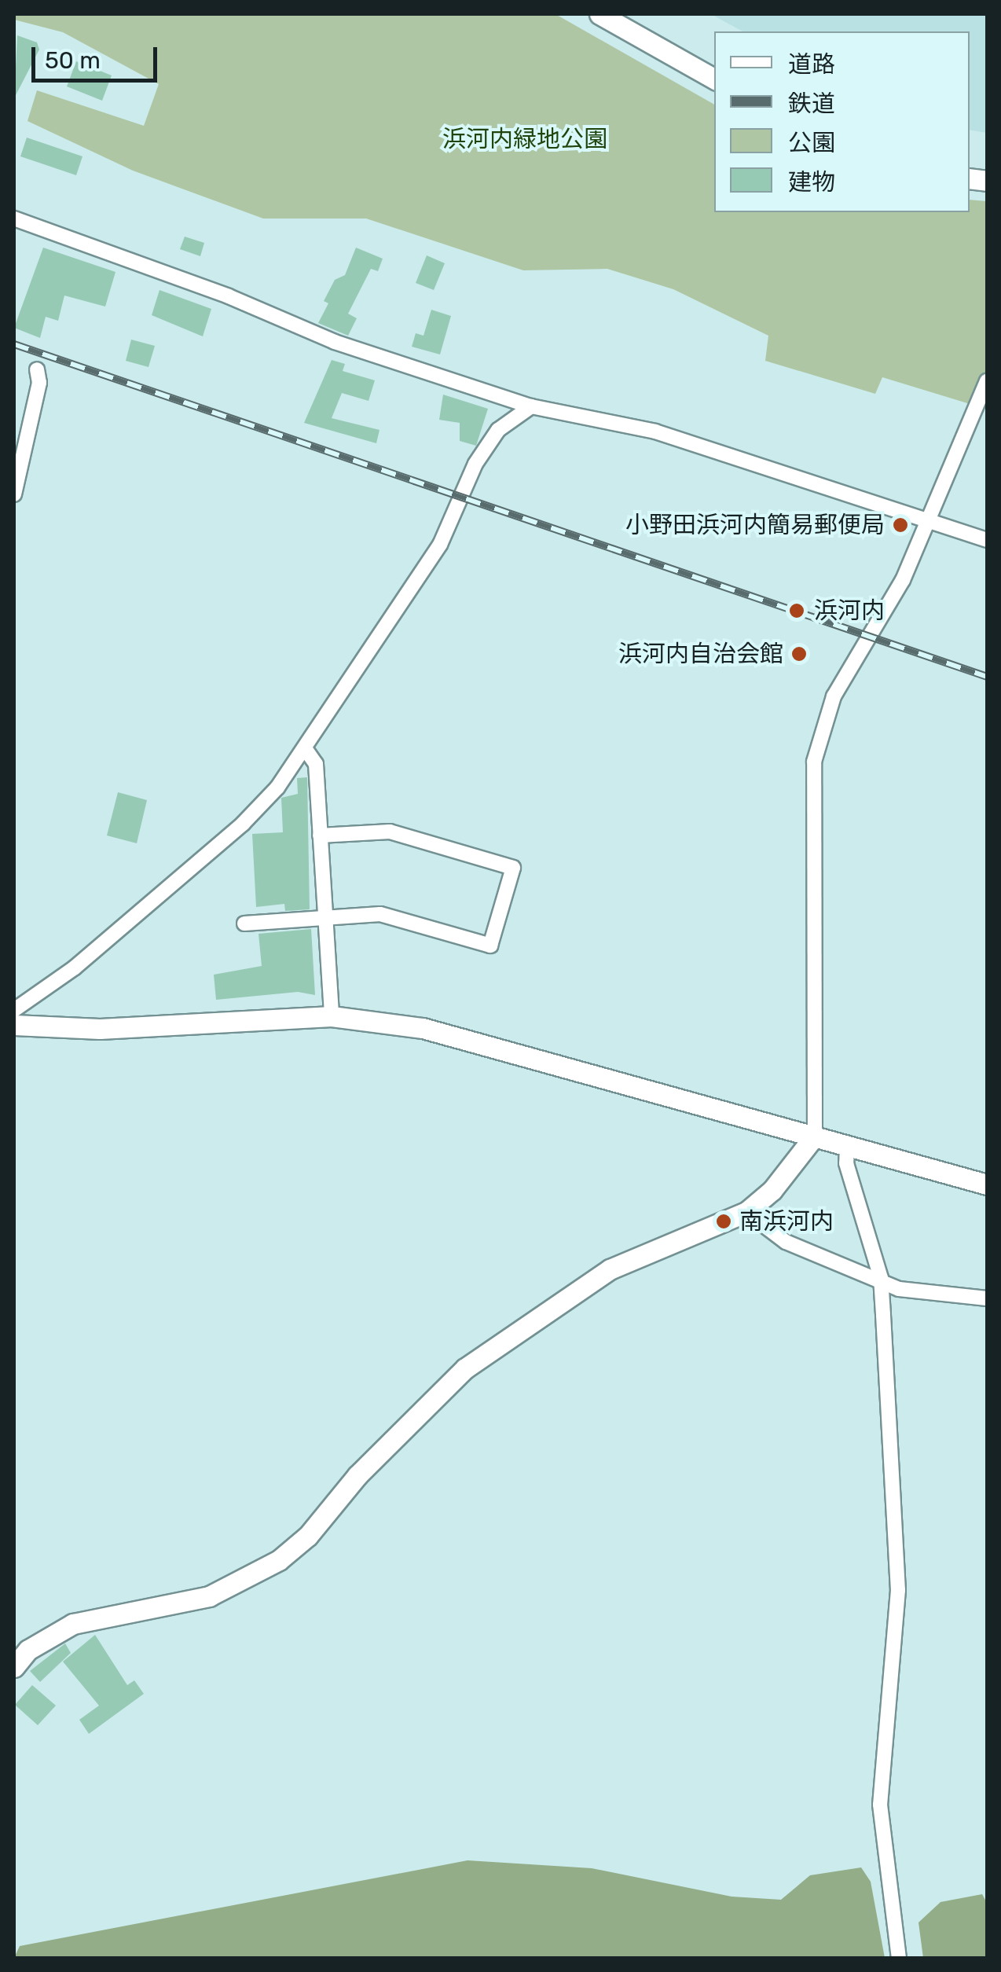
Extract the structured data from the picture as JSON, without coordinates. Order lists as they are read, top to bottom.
{
  "parks": ["浜河内緑地公園"],
  "places": [
    "小野田浜河内簡易郵便局",
    "浜河内",
    "浜河内自治会館",
    "南浜河内"
  ],
  "legend": [
    "道路",
    "鉄道",
    "公園",
    "建物"
  ],
  "scale_bar": "50 m"
}
